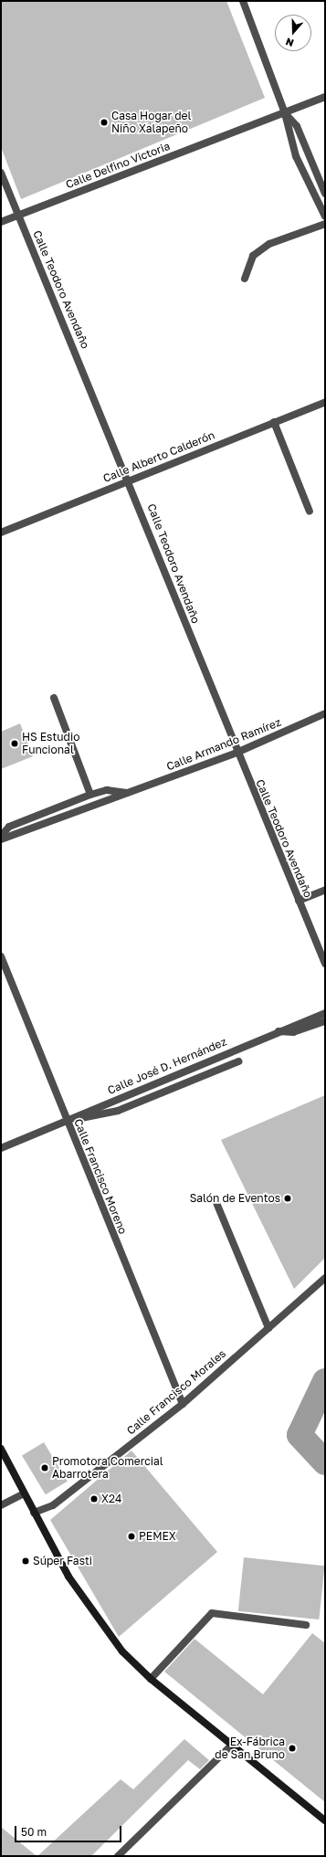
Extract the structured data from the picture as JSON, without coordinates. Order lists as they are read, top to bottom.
{
  "streets": {
    "street": [
      "Calle Delfino Victoria",
      "Calle Teodoro Avendaño",
      "Calle Alberto Calderón",
      "Calle Armando Ramírez",
      "Calle José D. Hernández",
      "Calle Francisco Moreno",
      "Calle Francisco Morales"
    ]
  },
  "crossings": [
    ["Calle Delfino Victoria", "Calle Teodoro Avendaño"],
    ["Calle Teodoro Avendaño", "Calle Alberto Calderón"],
    ["Calle Teodoro Avendaño", "Calle Armando Ramírez"],
    ["Calle José D. Hernández", "Calle Francisco Moreno"],
    ["Calle Francisco Moreno", "Calle Francisco Morales"]
  ],
  "places": [
    "Casa Hogar del Niño Xalapeño",
    "HS Estudio Funcional",
    "Salón de Eventos",
    "Promotora Comercial Abarrotera",
    "X24",
    "PEMEX",
    "Súper Fasti",
    "Ex-Fábrica de San Bruno"
  ],
  "scale_bar": "50 m",
  "north": "bottom"
}
